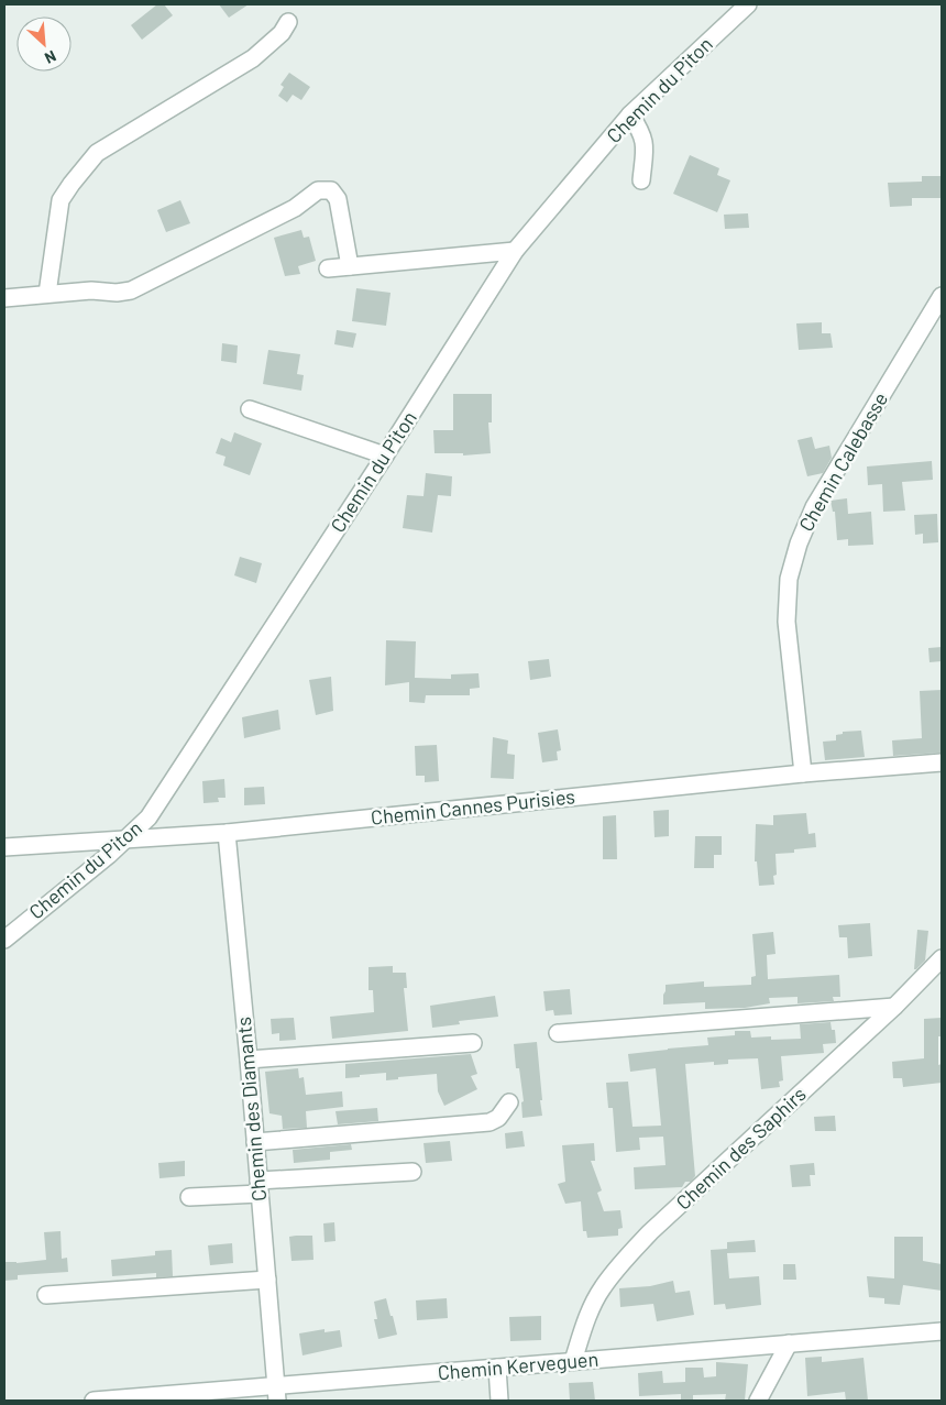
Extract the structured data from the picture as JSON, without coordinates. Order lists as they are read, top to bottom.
{
  "streets": {
    "street": [
      "Chemin du Piton",
      "Chemin Calebasse",
      "Chemin Cannes Purisies",
      "Chemin des Diamants",
      "Chemin des Saphirs",
      "Chemin Kerveguen"
    ]
  },
  "crossings": [
    ["Chemin du Piton", "Chemin Cannes Purisies"],
    ["Chemin Calebasse", "Chemin Cannes Purisies"],
    ["Chemin Cannes Purisies", "Chemin des Diamants"],
    ["Chemin des Diamants", "Chemin Kerveguen"],
    ["Chemin des Saphirs", "Chemin Kerveguen"]
  ],
  "north": "bottom right"
}
